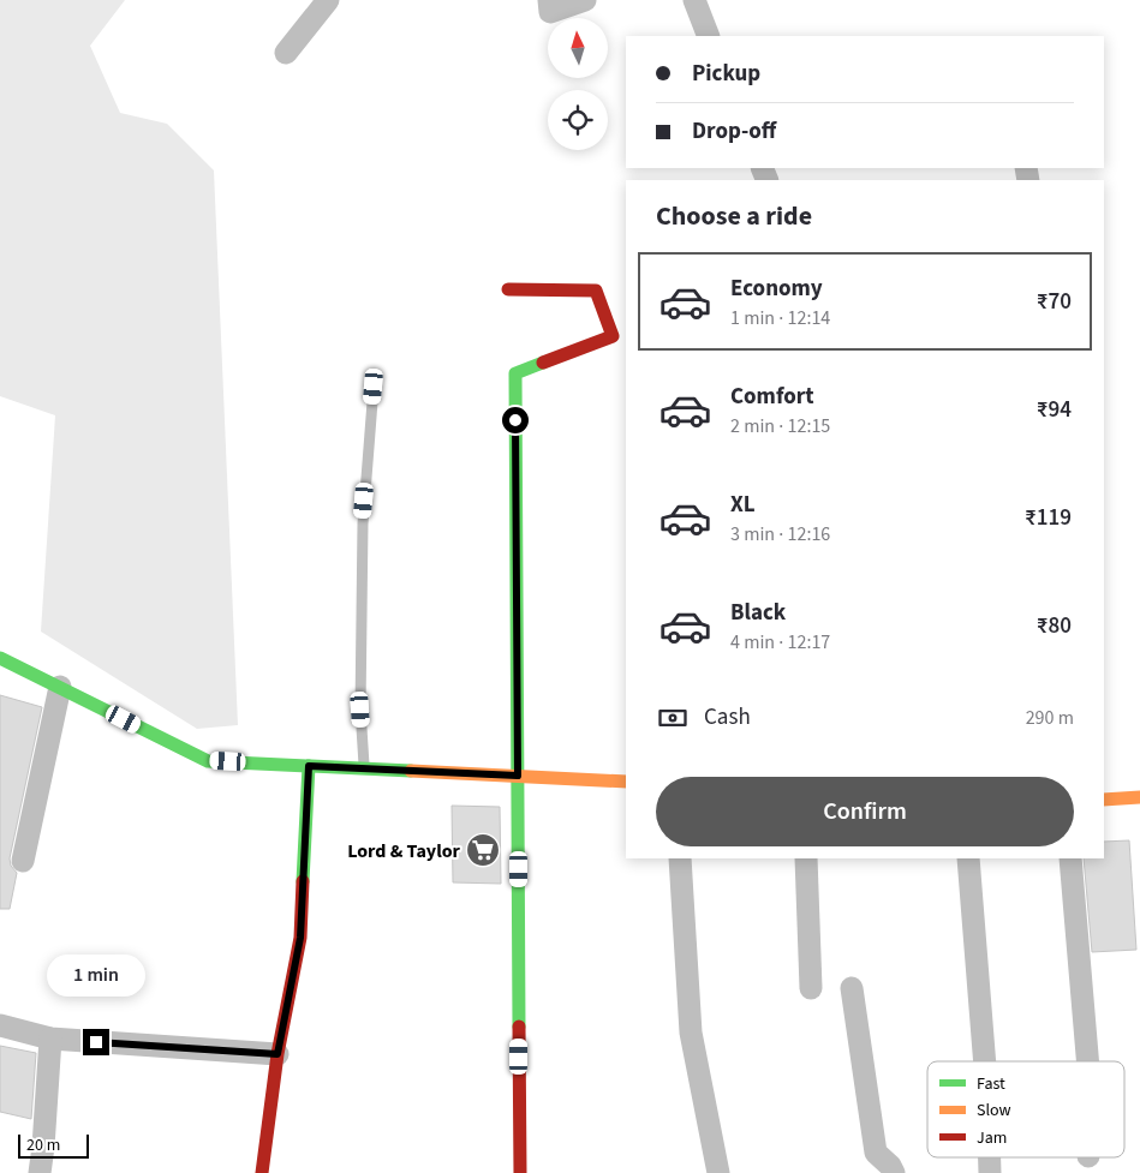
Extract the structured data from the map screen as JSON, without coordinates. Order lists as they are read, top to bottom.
{
  "places": {
    "supermarket": ["Lord & Taylor"]
  },
  "legend": ["Fast", "Slow", "Jam"],
  "scale_bar": "20 m",
  "north": "top",
  "page": {
    "banner": ["Pickup", "Drop-off"],
    "heading": "Choose a ride",
    "list": [
      {
        "name": "Economy",
        "note": "1 min · 12:14",
        "value": "₹70"
      },
      {
        "name": "Comfort",
        "note": "2 min · 12:15",
        "value": "₹94"
      },
      {
        "name": "XL",
        "note": "3 min · 12:16",
        "value": "₹119"
      },
      {
        "name": "Black",
        "note": "4 min · 12:17",
        "value": "₹80"
      }
    ],
    "pay": ["Cash", "290 m"],
    "buttons": "Confirm",
    "bubble": "1 min",
    "scale": "20 m"
  }
}
